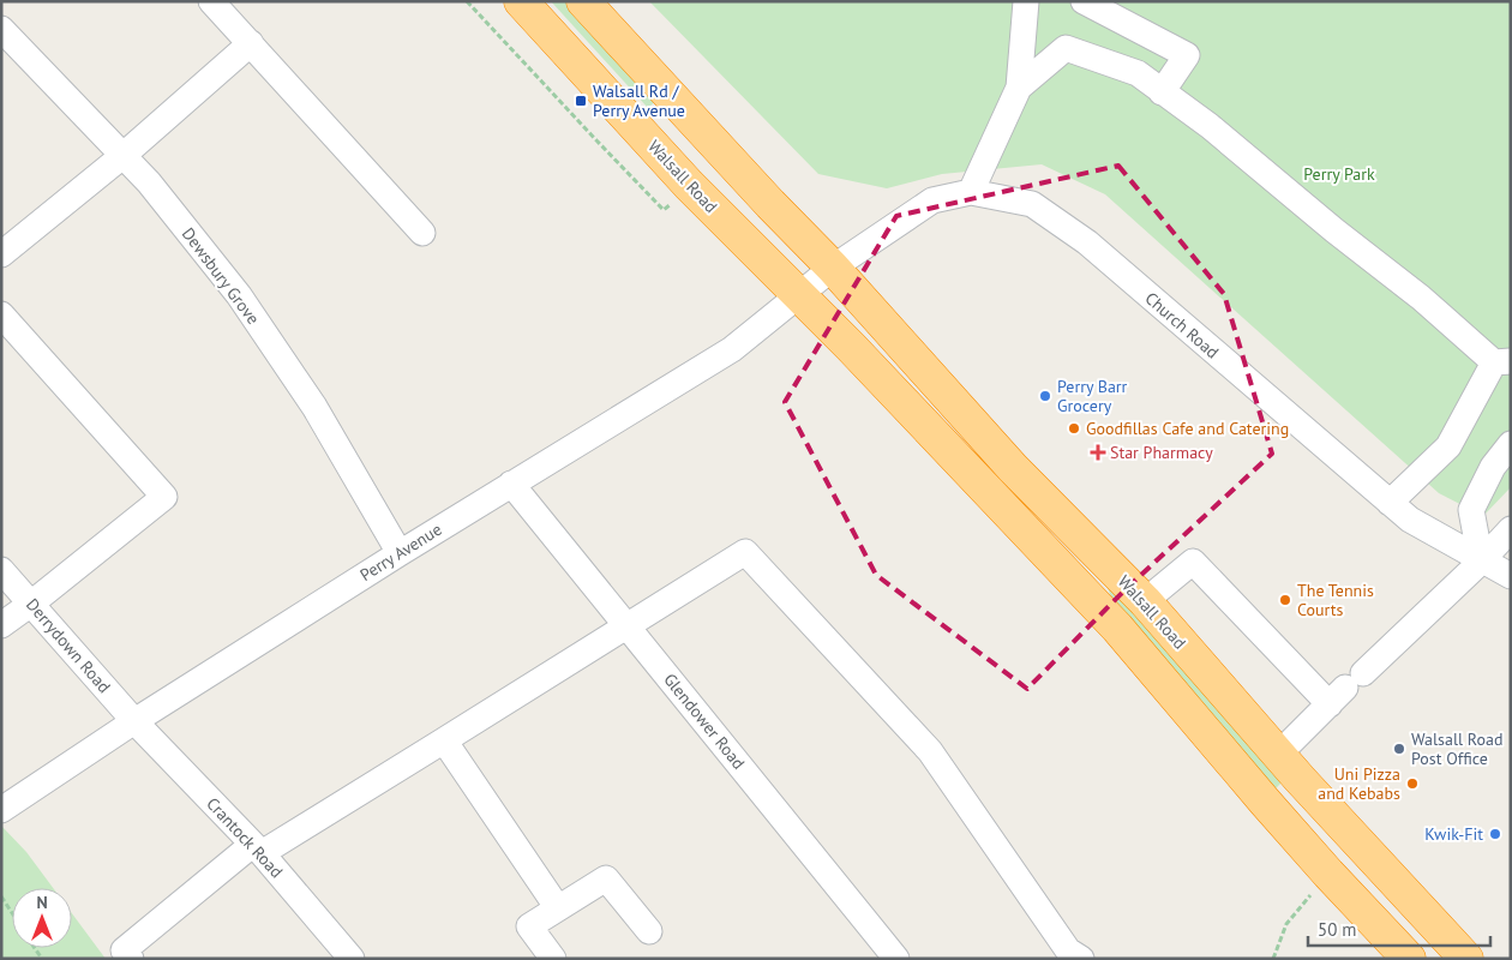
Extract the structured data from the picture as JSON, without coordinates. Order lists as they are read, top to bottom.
{
  "streets": {
    "highway": ["Walsall Road"],
    "street": [
      "Dewsbury Grove",
      "Church Road",
      "Perry Avenue",
      "Derrydown Road",
      "Glendower Road",
      "Crantock Road"
    ]
  },
  "crossings": [
    ["Walsall Road", "Church Road"],
    ["Walsall Road", "Perry Avenue"],
    ["Dewsbury Grove", "Perry Avenue"],
    ["Perry Avenue", "Derrydown Road"],
    ["Perry Avenue", "Glendower Road"],
    ["Perry Avenue", "Crantock Road"],
    ["Derrydown Road", "Crantock Road"]
  ],
  "parks": ["Perry Park"],
  "places": {
    "transit": ["Walsall Rd / Perry Avenue"],
    "other": [
      "Perry Barr Grocery",
      "Goodfillas Cafe and Catering",
      "The Tennis Courts",
      "Walsall Road Post Office",
      "Uni Pizza and Kebabs",
      "Kwik-Fit"
    ],
    "health": ["Star Pharmacy"]
  },
  "scale_bar": "50 m",
  "north": "top"
}
